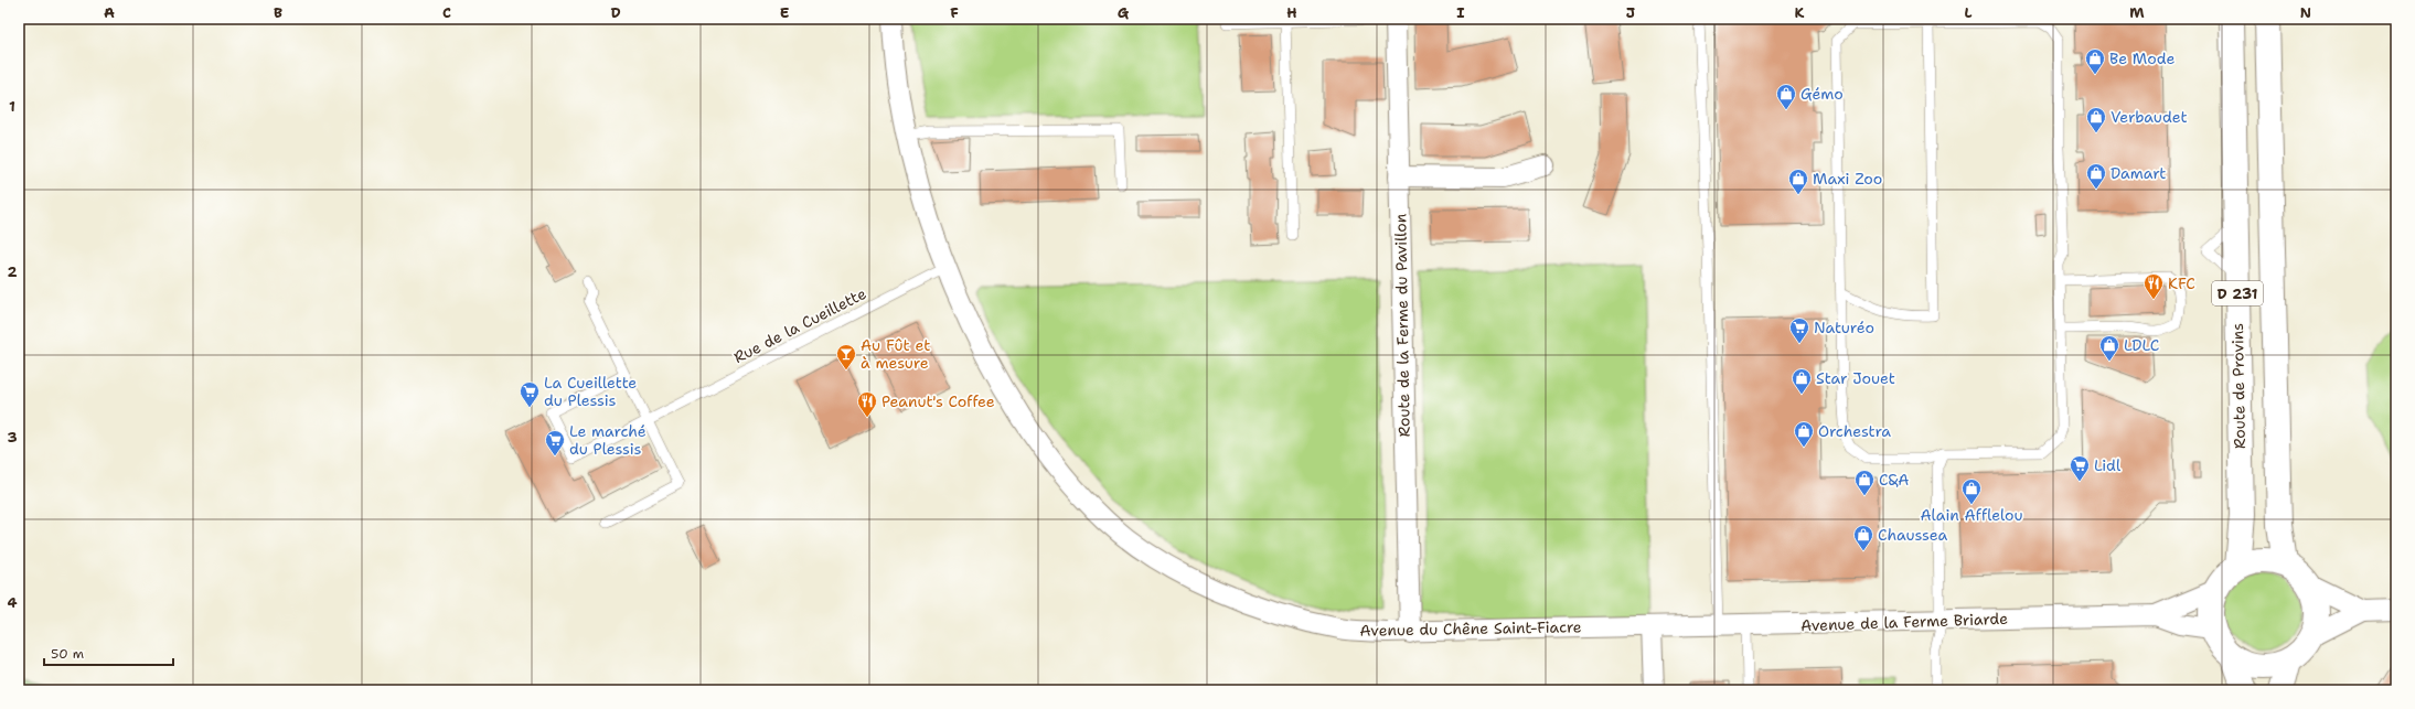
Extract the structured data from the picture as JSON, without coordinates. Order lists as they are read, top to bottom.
{
  "streets": {
    "main road": ["D 231", "Route de Provins"],
    "street": ["Route de la Ferme du Pavillon", "Avenue de la Ferme Briarde", "Avenue du Chêne Saint-Fiacre"],
    "lane": ["Rue de la Cueillette"]
  },
  "crossings": [
    ["D 231", "Route de Provins"],
    ["D 231", "Avenue de la Ferme Briarde"],
    ["Rue de la Cueillette", "Avenue du Chêne Saint-Fiacre"],
    ["Route de la Ferme du Pavillon", "Avenue du Chêne Saint-Fiacre"],
    ["Route de Provins", "Avenue de la Ferme Briarde"],
    ["Avenue de la Ferme Briarde", "Avenue du Chêne Saint-Fiacre"]
  ],
  "places": {
    "shop": [
      "Be Mode",
      "Gémo",
      "Verbaudet",
      "Damart",
      "Maxi Zoo",
      "LDLC",
      "Star Jouet",
      "Orchestra",
      "C&A",
      "Alain Afflelou",
      "Chaussea"
    ],
    "restaurant": ["KFC", "Peanut's Coffee"],
    "supermarket": [
      "Naturéo",
      "La Cueillette du Plessis",
      "Le marché du Plessis",
      "Lidl"
    ],
    "bar": ["Au Fût et à mesure"]
  },
  "scale_bar": "50 m",
  "grid": {
    "columns": [
      "A",
      "B",
      "C",
      "D",
      "E",
      "F",
      "G",
      "H",
      "I",
      "J",
      "K",
      "L",
      "M",
      "N"
    ],
    "rows": [
      "1",
      "2",
      "3",
      "4"
    ]
  }
}
